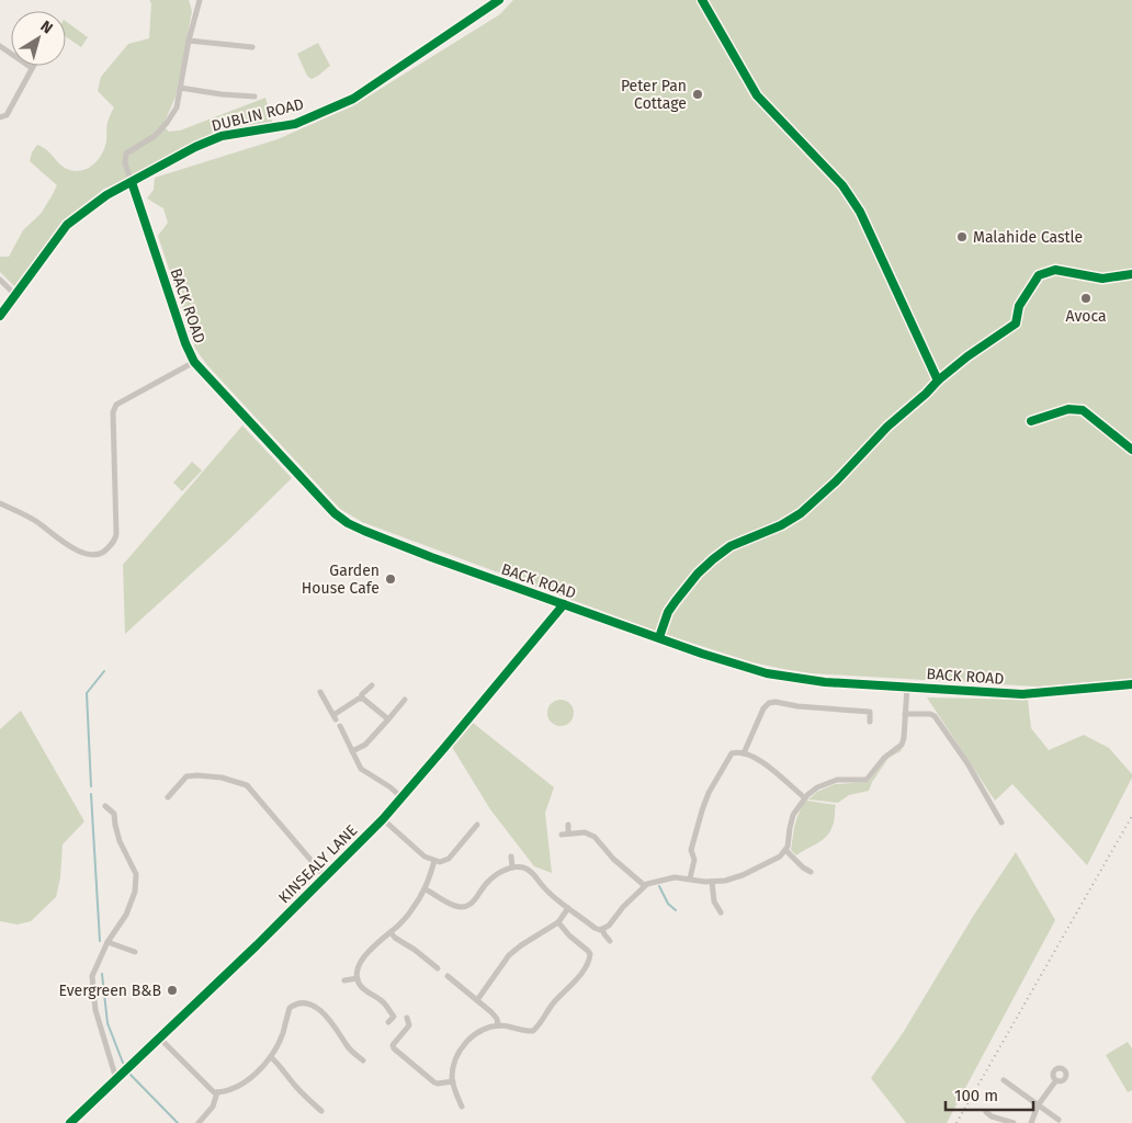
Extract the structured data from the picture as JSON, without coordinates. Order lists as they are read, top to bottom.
{
  "streets": {
    "main road": ["DUBLIN ROAD"],
    "street": ["BACK ROAD", "KINSEALY LANE"]
  },
  "crossings": [
    ["DUBLIN ROAD", "BACK ROAD"],
    ["BACK ROAD", "KINSEALY LANE"]
  ],
  "places": [
    "Peter Pan Cottage",
    "Malahide Castle",
    "Avoca",
    "Garden House Cafe",
    "Evergreen B&B"
  ],
  "scale_bar": "100 m",
  "north": "top right"
}
